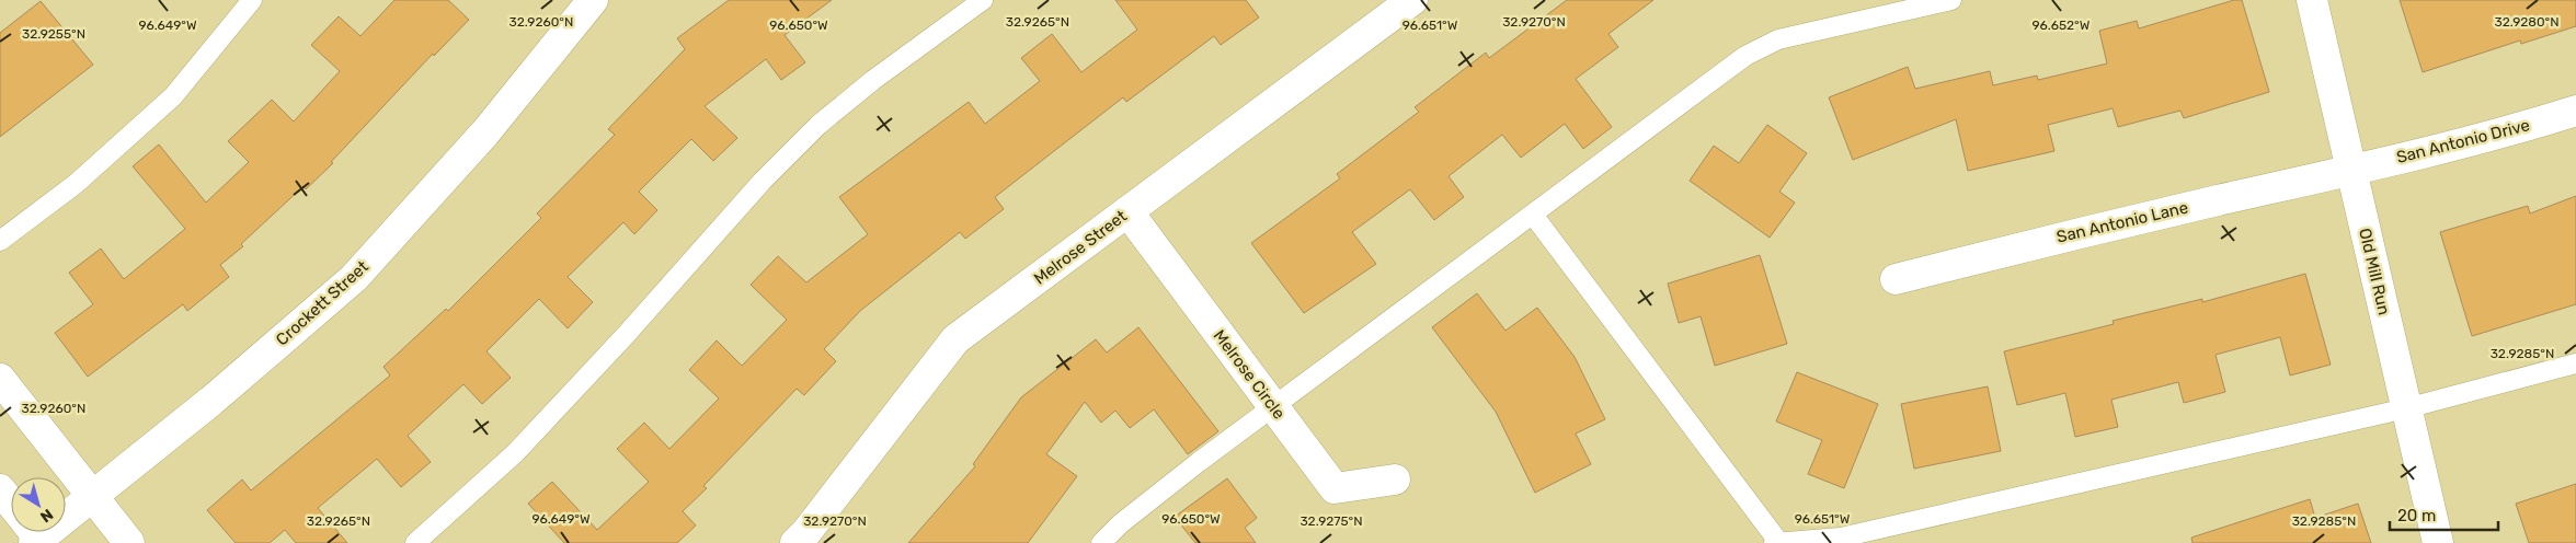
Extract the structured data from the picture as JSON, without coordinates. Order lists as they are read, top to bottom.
{
  "streets": {
    "street": [
      "San Antonio Drive",
      "San Antonio Lane",
      "Melrose Street",
      "Old Mill Run",
      "Crockett Street",
      "Melrose Circle"
    ]
  },
  "crossings": [
    ["San Antonio Drive", "San Antonio Lane"],
    ["San Antonio Drive", "Old Mill Run"],
    ["San Antonio Lane", "Old Mill Run"],
    ["Melrose Street", "Melrose Circle"]
  ],
  "scale_bar": "20 m",
  "north": "bottom right",
  "coordinates": [
    "32.9260°N",
    "32.9265°N",
    "32.9270°N",
    "32.9280°N",
    "96.649°W",
    "96.650°W",
    "96.651°W",
    "96.652°W",
    "32.9255°N",
    "32.9285°N",
    "32.9275°N"
  ]
}
